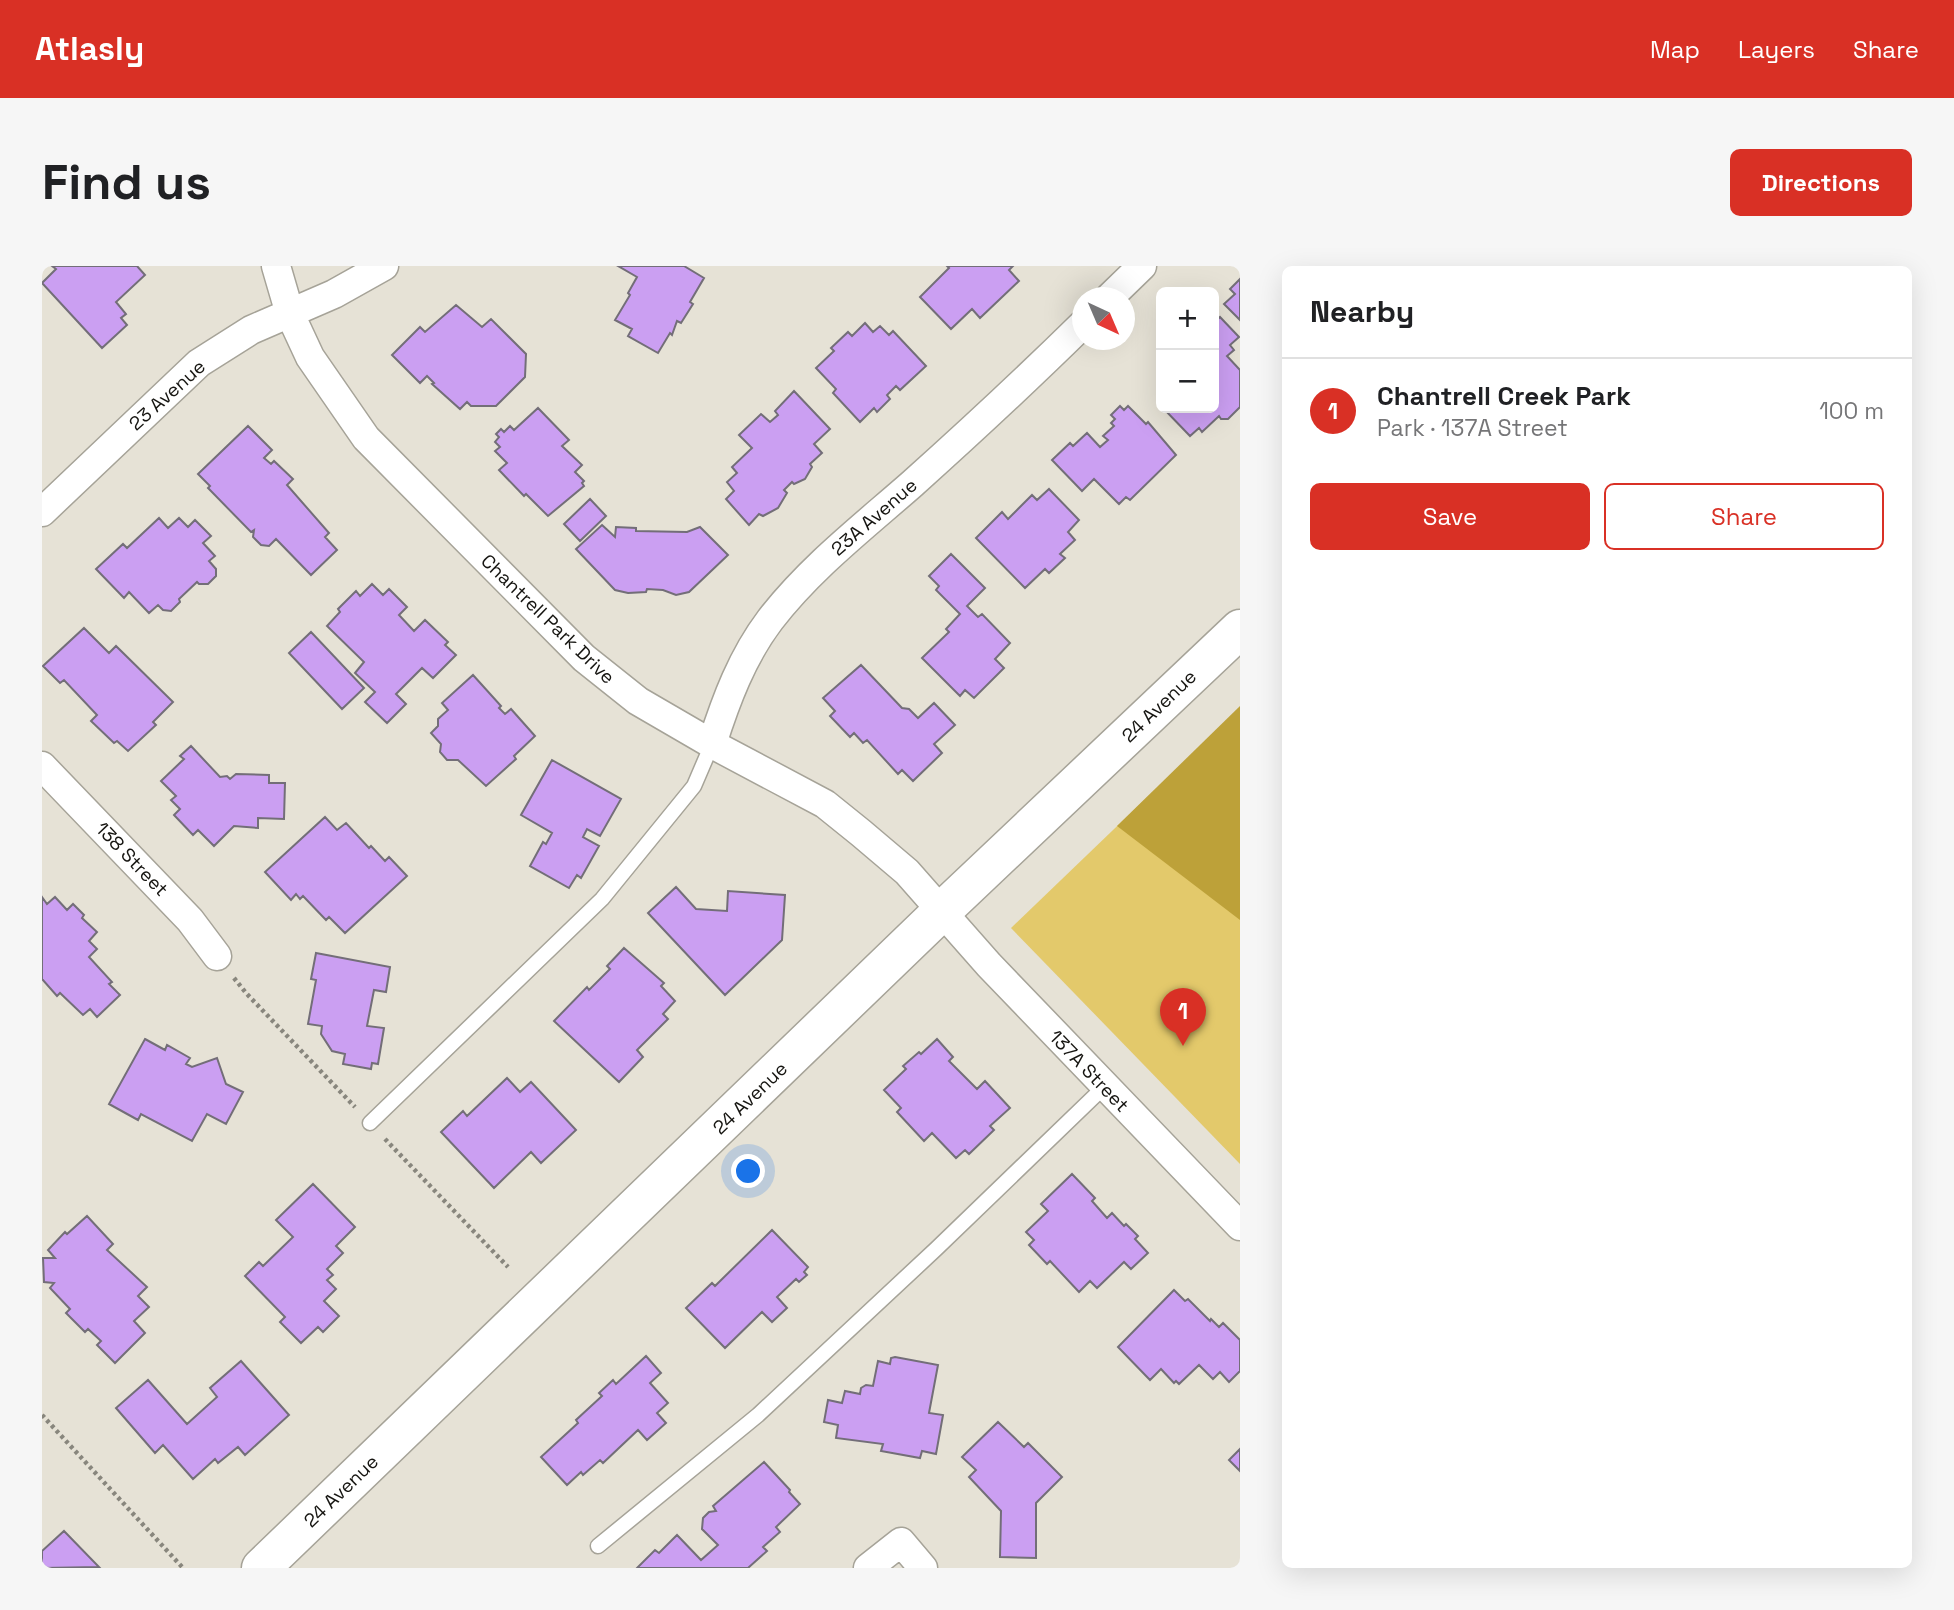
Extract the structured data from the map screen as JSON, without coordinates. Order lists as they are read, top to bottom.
{
  "streets": {
    "main road": ["24 Avenue"],
    "street": [
      "23 Avenue",
      "23A Avenue",
      "Chantrell Park Drive",
      "138 Street",
      "137A Street"
    ]
  },
  "crossings": [
    ["23 Avenue", "Chantrell Park Drive"],
    ["23A Avenue", "Chantrell Park Drive"],
    ["Chantrell Park Drive", "24 Avenue"],
    ["Chantrell Park Drive", "137A Street"],
    ["24 Avenue", "137A Street"]
  ],
  "north": "bottom right",
  "page": {
    "header": "Atlasly",
    "nav": ["Map", "Layers", "Share"],
    "buttons": [
      "Directions",
      ["Save", "Share"]
    ],
    "title": "Find us",
    "heading": "Nearby",
    "map_buttons": ["+", "−"],
    "list": [
      {
        "mark": "1",
        "name": "Chantrell Creek Park",
        "note": "Park · 137A Street",
        "value": "100 m"
      }
    ],
    "pins": "1"
  }
}
